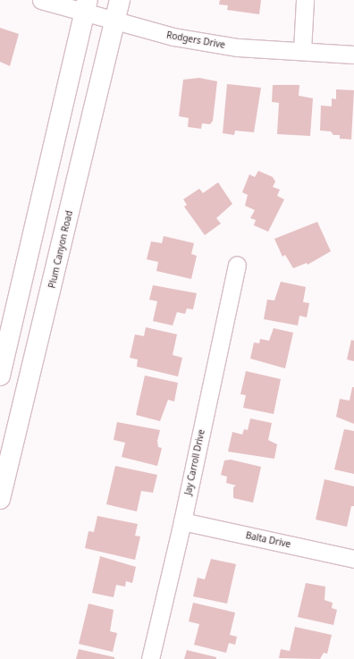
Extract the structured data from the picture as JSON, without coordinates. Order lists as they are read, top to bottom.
{
  "streets": {
    "main road": ["Plum Canyon Road"],
    "street": ["Rodgers Drive", "Jay Carroll Drive", "Balta Drive"]
  },
  "crossings": [
    ["Rodgers Drive", "Plum Canyon Road"],
    ["Jay Carroll Drive", "Balta Drive"]
  ]
}
